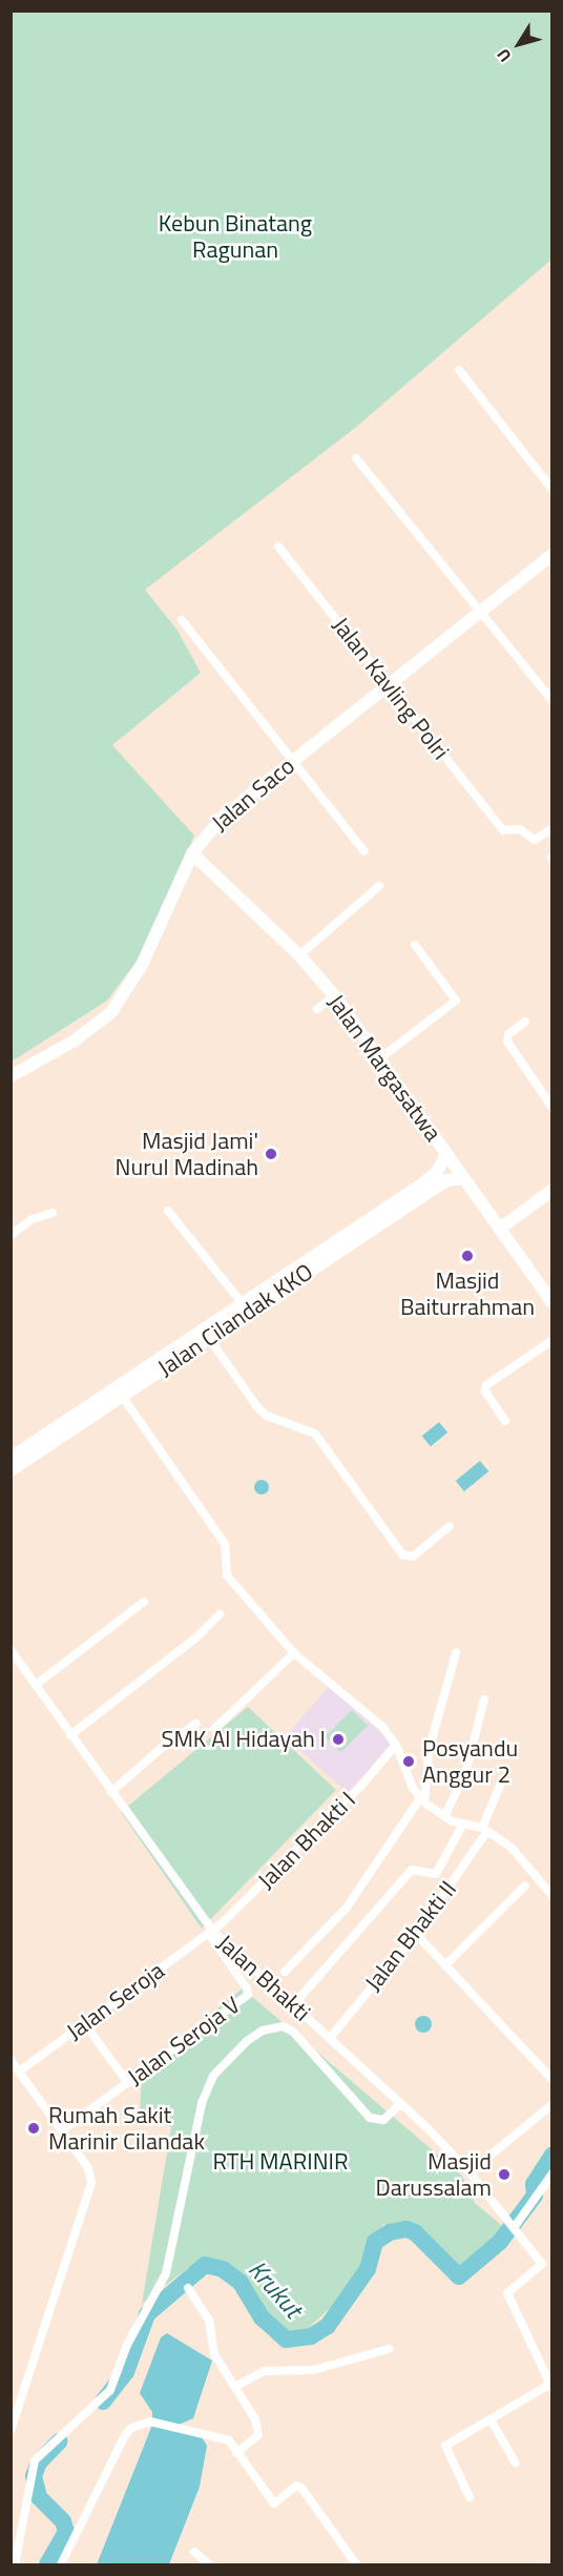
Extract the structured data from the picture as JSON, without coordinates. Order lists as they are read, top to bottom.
{
  "streets": {
    "main road": ["Jalan Saco", "Jalan Margasatwa", "Jalan Cilandak KKO"],
    "street": [
      "Jalan Kavling Polri",
      "Jalan Bhakti I",
      "Jalan Bhakti II",
      "Jalan Bhakti",
      "Jalan Seroja",
      "Jalan Seroja V"
    ]
  },
  "crossings": [
    ["Jalan Kavling Polri", "Jalan Saco"],
    ["Jalan Saco", "Jalan Margasatwa"],
    ["Jalan Margasatwa", "Jalan Cilandak KKO"],
    ["Jalan Bhakti I", "Jalan Bhakti"],
    ["Jalan Bhakti I", "Jalan Seroja"],
    ["Jalan Bhakti I", "Jalan Seroja V"],
    ["Jalan Bhakti II", "Jalan Bhakti"],
    ["Jalan Bhakti", "Jalan Seroja"],
    ["Jalan Bhakti", "Jalan Seroja V"],
    ["Jalan Seroja", "Jalan Seroja V"]
  ],
  "water": ["Krukut"],
  "parks": ["Kebun Binatang Ragunan", "RTH MARINIR"],
  "places": [
    "Masjid Jami' Nurul Madinah",
    "Masjid Baiturrahman",
    "SMK Al Hidayah I",
    "Posyandu Anggur 2",
    "Rumah Sakit Marinir Cilandak",
    "Masjid Darussalam"
  ],
  "north": "bottom left"
}
